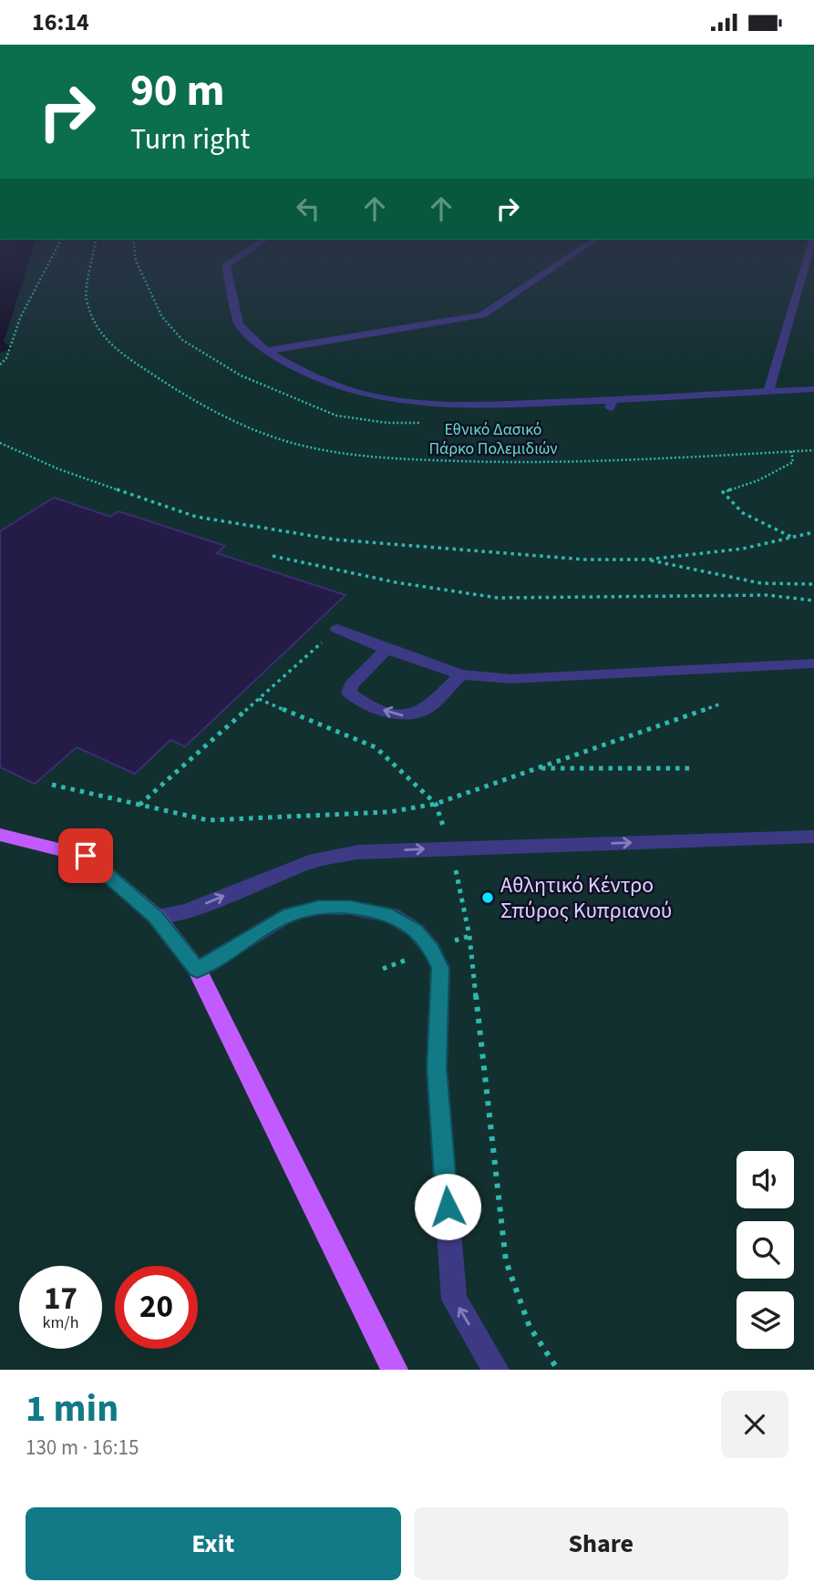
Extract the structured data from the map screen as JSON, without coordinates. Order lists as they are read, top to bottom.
{
  "parks": ["Εθνικό Δασικό Πάρκο Πολεμιδιών"],
  "places": ["Αθλητικό Κέντρο Σπύρος Κυπριανού"],
  "page": {
    "status": "16:14",
    "turn": ["90 m", "Turn right"],
    "speed": "17 km/h",
    "limit": "20",
    "heading": ["1 min", "130 m · 16:15"],
    "buttons": ["Exit", "Share"]
  }
}
